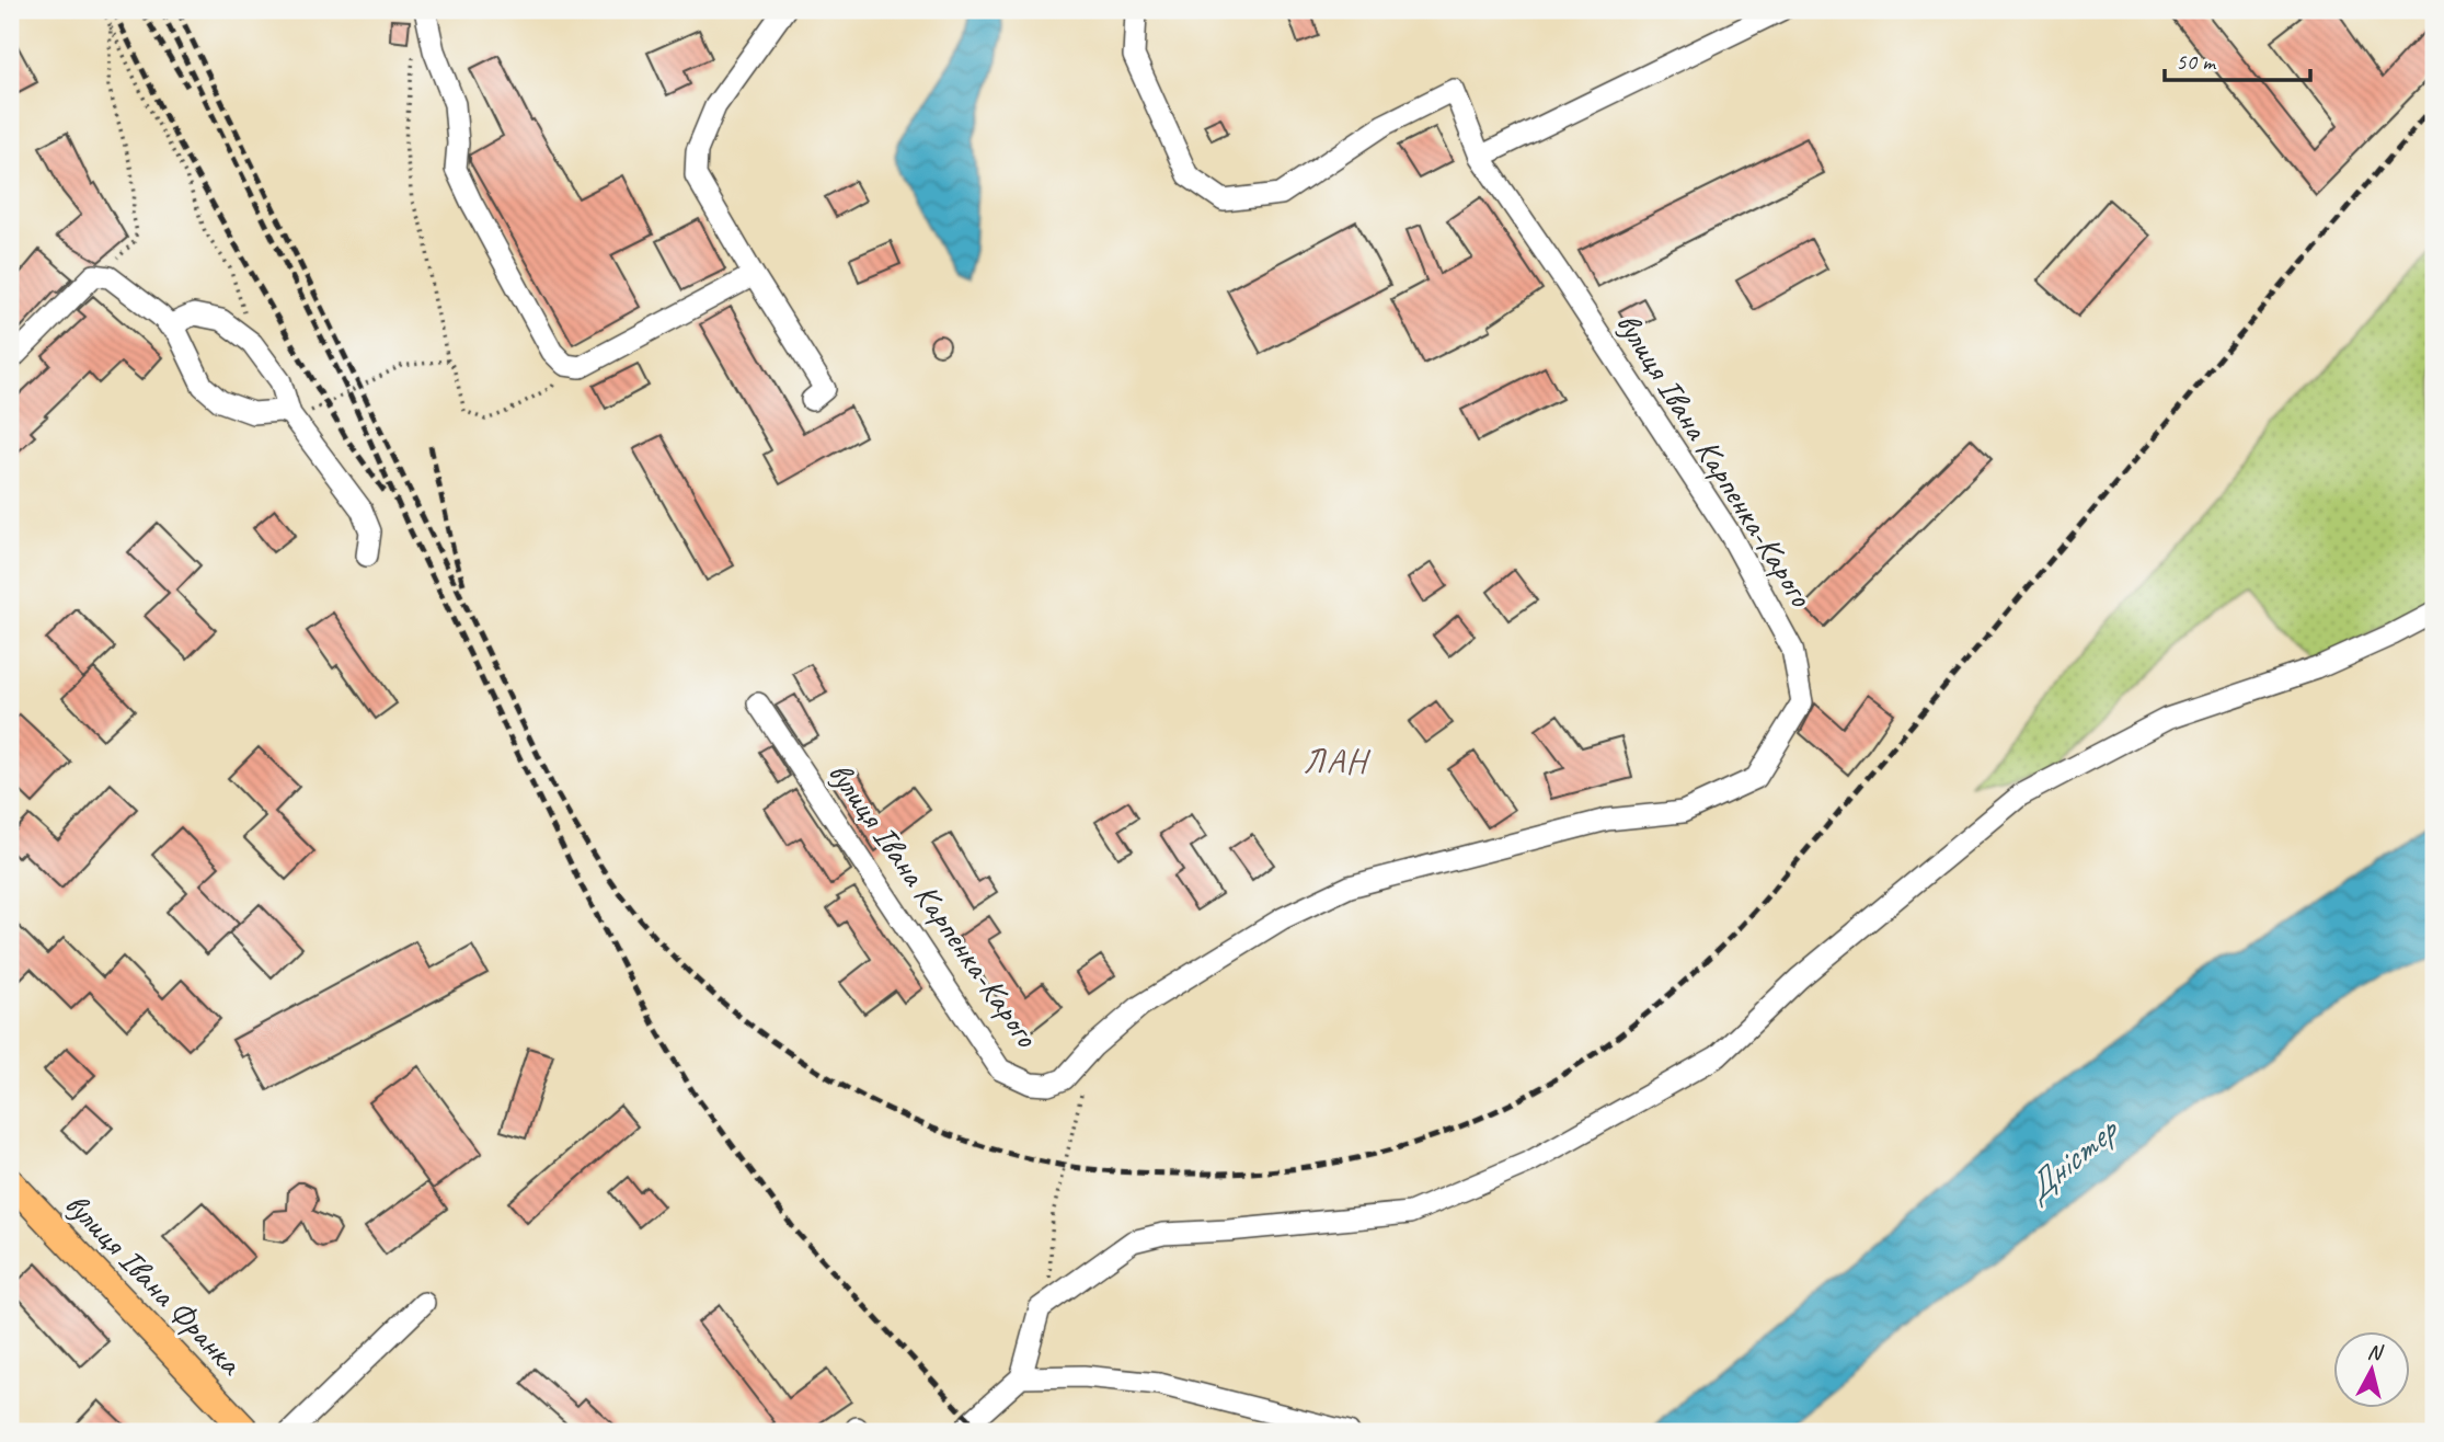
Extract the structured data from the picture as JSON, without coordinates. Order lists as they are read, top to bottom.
{
  "streets": {
    "main road": ["вулиця Івана Франка"],
    "street": ["вулиця Івана Карпенка-Карого"]
  },
  "districts": ["ЛАН"],
  "water": ["Дністер"],
  "scale_bar": "50 m",
  "north": "top"
}
